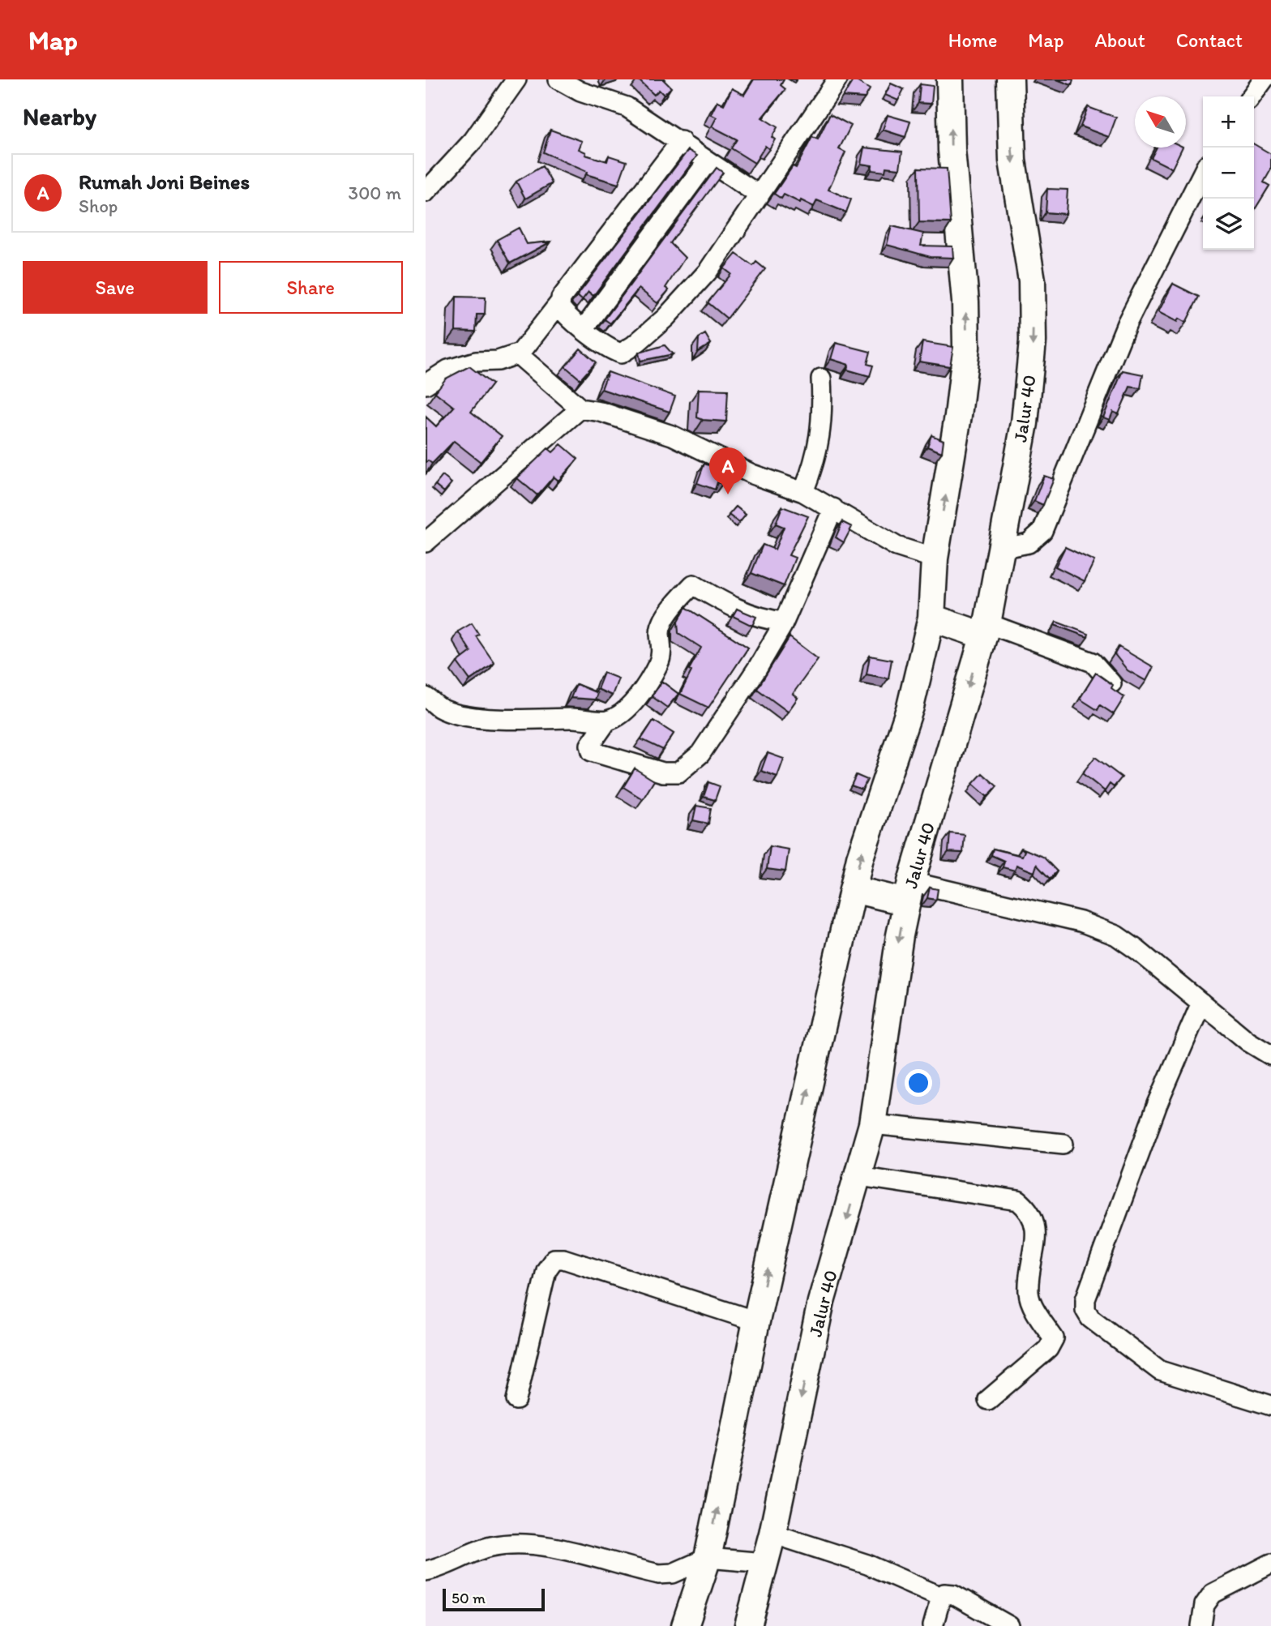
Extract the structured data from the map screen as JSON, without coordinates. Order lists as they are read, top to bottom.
{
  "streets": {
    "highway": ["Jalur 40"]
  },
  "scale_bar": "50 m",
  "north": "top left",
  "page": {
    "header": "Map",
    "nav": [
      "Home",
      "Map",
      "About",
      "Contact"
    ],
    "heading": "Nearby",
    "map_buttons": ["+", "−"],
    "list": [
      {
        "mark": "A",
        "name": "Rumah Joni Beines",
        "note": "Shop",
        "value": "300 m"
      }
    ],
    "buttons": ["Save", "Share"],
    "pins": "A",
    "scale": "50 m"
  }
}
